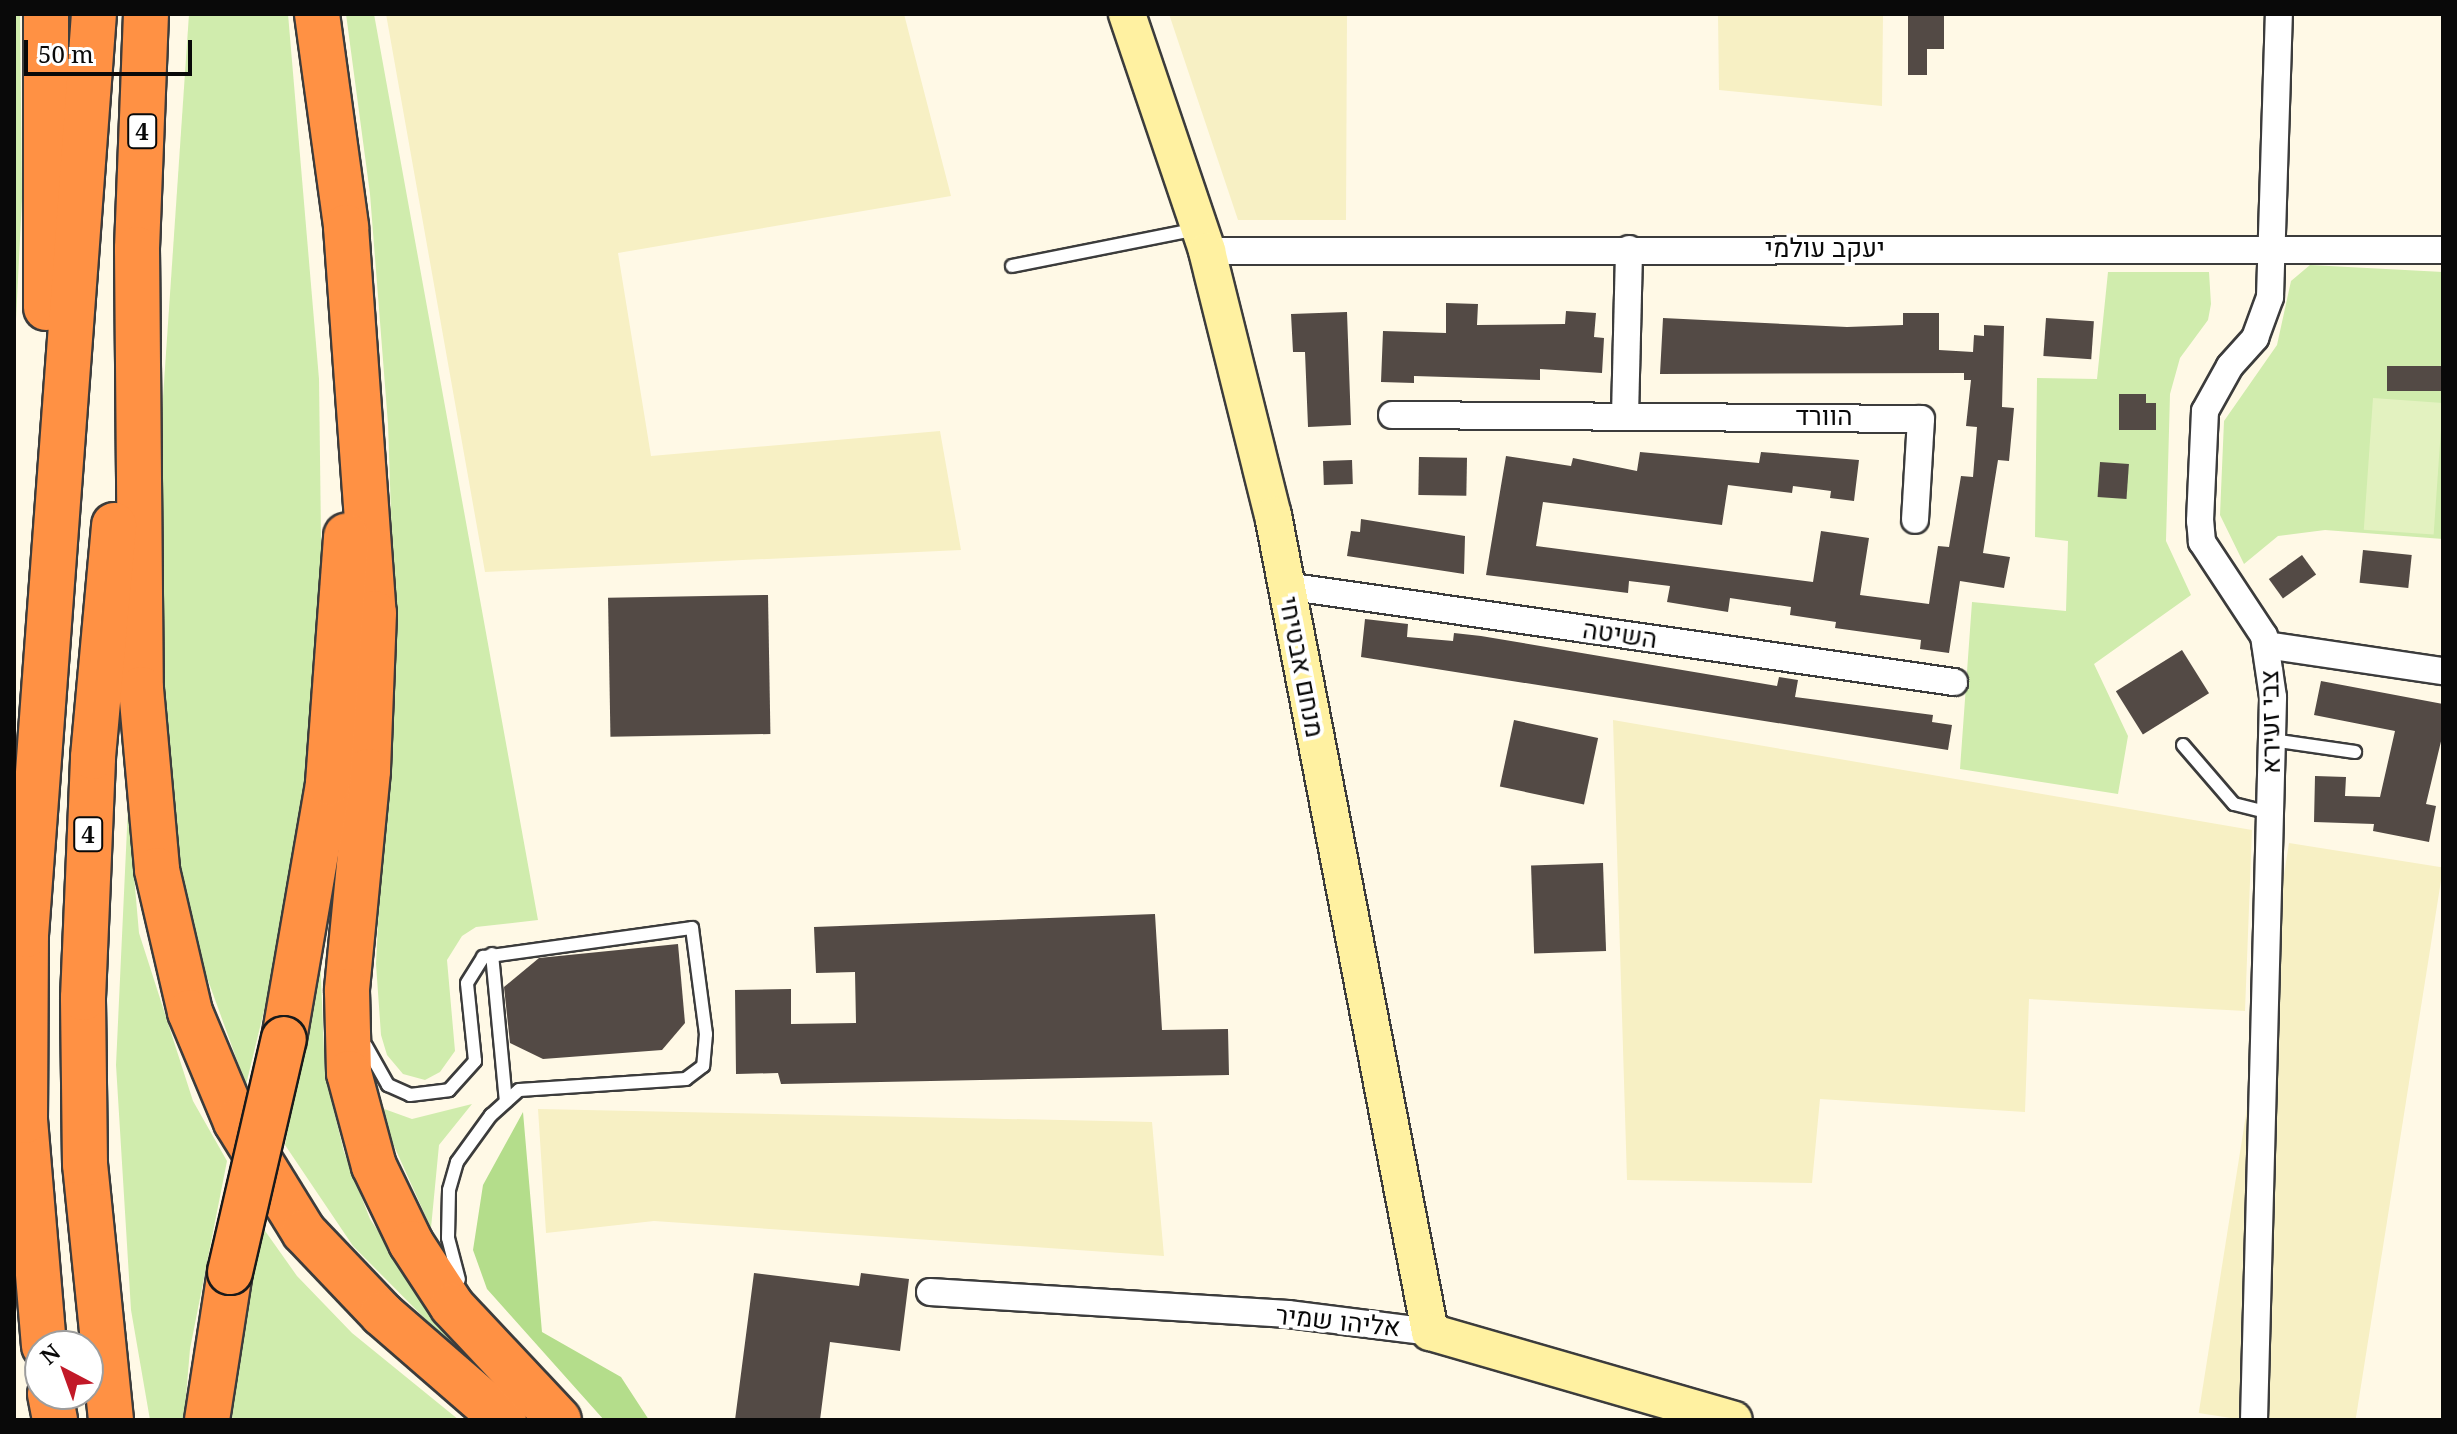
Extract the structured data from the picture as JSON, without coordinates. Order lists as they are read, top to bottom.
{
  "streets": {
    "highway": ["4"],
    "street": [
      "יעקב עולמי",
      "הוורד",
      "השיטה",
      "מנחם אבטיחי",
      "צבי זעירא",
      "אליהו שמיר"
    ]
  },
  "crossings": [
    ["יעקב עולמי", "מנחם אבטיחי"],
    ["יעקב עולמי", "צבי זעירא"],
    ["השיטה", "מנחם אבטיחי"],
    ["מנחם אבטיחי", "אליהו שמיר"]
  ],
  "scale_bar": "50 m",
  "north": "top left"
}
